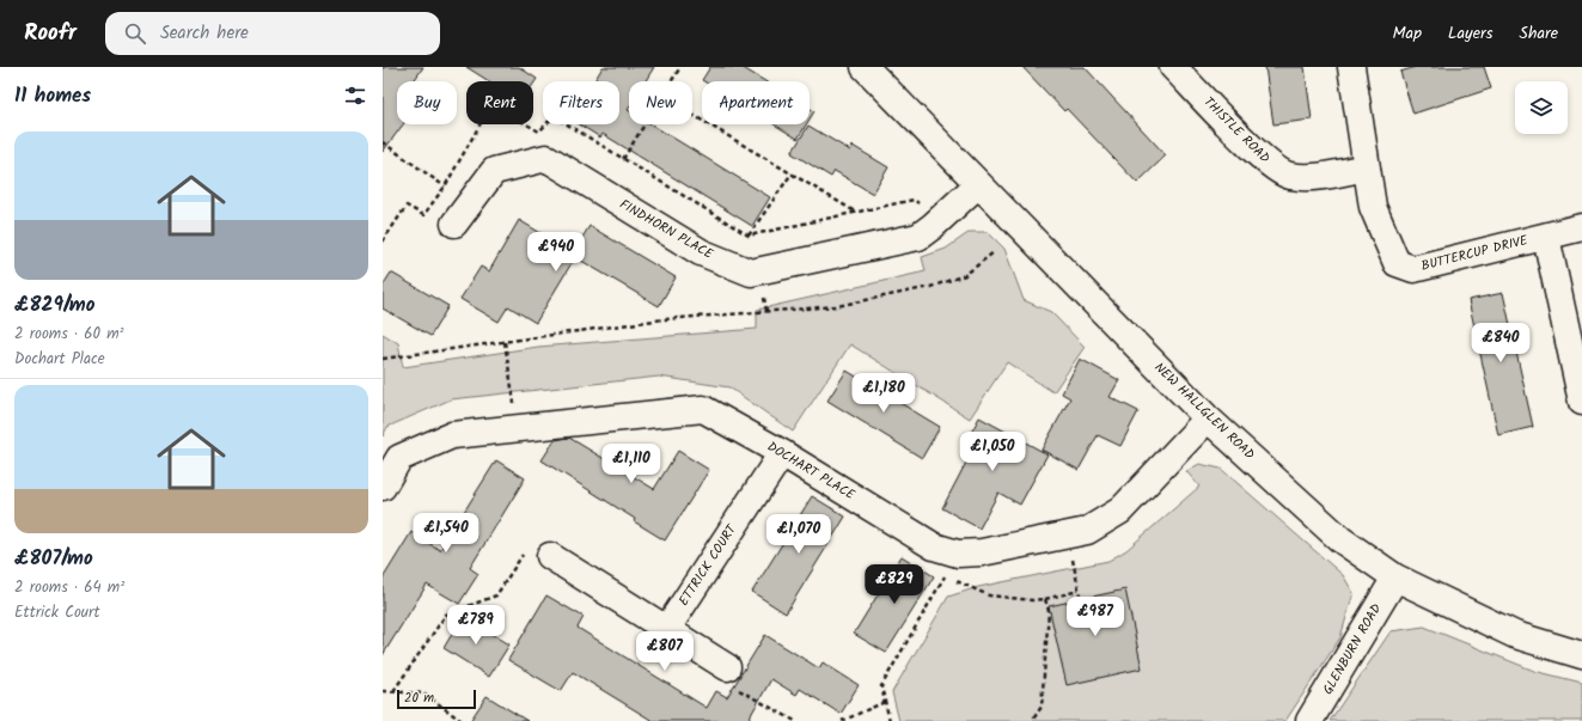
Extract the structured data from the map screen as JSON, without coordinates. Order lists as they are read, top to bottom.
{
  "streets": {
    "street": [
      "THISTLE ROAD",
      "FINDHORN PLACE",
      "BUTTERCUP DRIVE",
      "NEW HALLGLEN ROAD",
      "DOCHART PLACE",
      "ETTRICK COURT",
      "GLENBURN ROAD"
    ]
  },
  "crossings": [
    ["THISTLE ROAD", "BUTTERCUP DRIVE"],
    ["FINDHORN PLACE", "NEW HALLGLEN ROAD"],
    ["NEW HALLGLEN ROAD", "DOCHART PLACE"],
    ["NEW HALLGLEN ROAD", "GLENBURN ROAD"],
    ["DOCHART PLACE", "ETTRICK COURT"]
  ],
  "scale_bar": "20 m",
  "page": {
    "header": "Roofr",
    "search": "Search here",
    "nav": ["Map", "Layers", "Share"],
    "heading": "11 homes",
    "chip": [
      "Buy",
      "Rent",
      "Filters",
      "New",
      "Apartment"
    ],
    "list": [
      {
        "name": "£829/mo",
        "note": "2 rooms · 60 m² · Dochart Place"
      },
      {
        "name": "£807/mo",
        "note": "2 rooms · 64 m² · Ettrick Court"
      }
    ],
    "price": [
      "£940",
      "£840",
      "£1,180",
      "£1,050",
      "£1,110",
      "£1,540",
      "£1,070",
      "£829",
      "£987",
      "£789",
      "£807"
    ],
    "scale": "20 m"
  }
}
